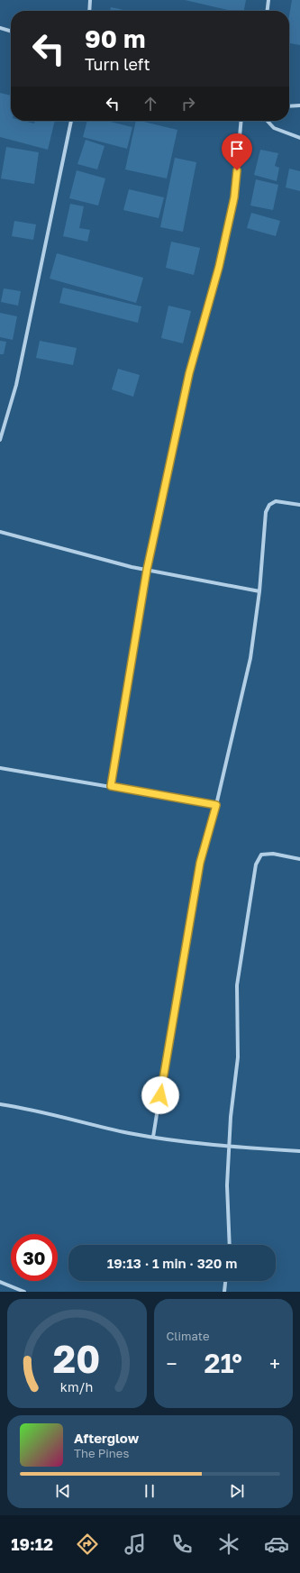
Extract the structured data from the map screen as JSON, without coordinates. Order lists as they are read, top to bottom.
{
  "page": {
    "turn": ["90 m", "Turn left"],
    "limit": "30",
    "trip": "19:13 · 1 min · 320 m",
    "tile": "Climate",
    "heat": ["−", "21°", "+"],
    "song": ["Afterglow", "The Pines"],
    "tabs": "19:12",
    "gauge": ["20", "km/h"]
  }
}
